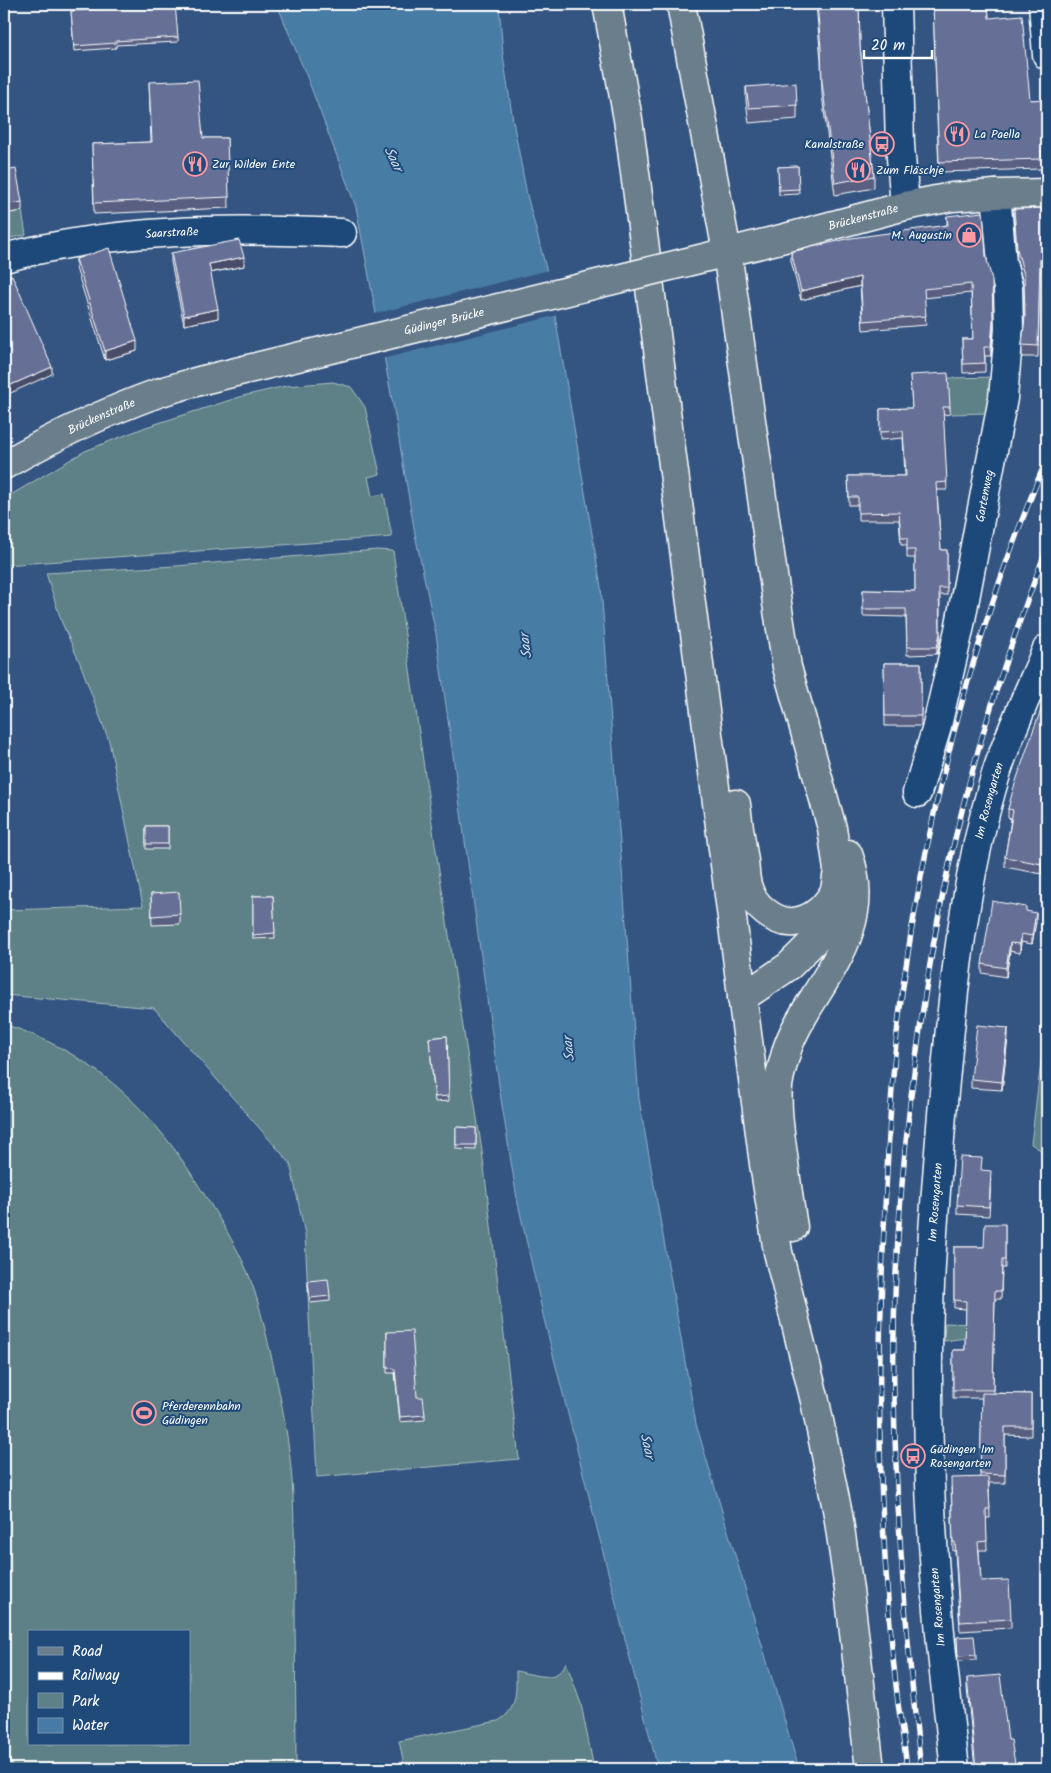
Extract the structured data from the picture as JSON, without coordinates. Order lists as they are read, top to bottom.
{
  "streets": {
    "main road": ["Brückenstraße", "Güdinger Brücke"],
    "street": ["Saarstraße", "Gartenweg", "Im Rosengarten"]
  },
  "crossings": [
    ["Brückenstraße", "Güdinger Brücke"],
    ["Brückenstraße", "Gartenweg"]
  ],
  "water": ["Saar"],
  "places": {
    "restaurant": ["La Paella", "Zur Wilden Ente", "Zum Fläschje"],
    "bus stop": ["Kanalstraße", "Güdingen Im Rosengarten"],
    "shop": ["M. Augustin"],
    "sports": ["Pferderennbahn Güdingen"]
  },
  "legend": [
    "Road",
    "Railway",
    "Park",
    "Water"
  ],
  "scale_bar": "20 m"
}
